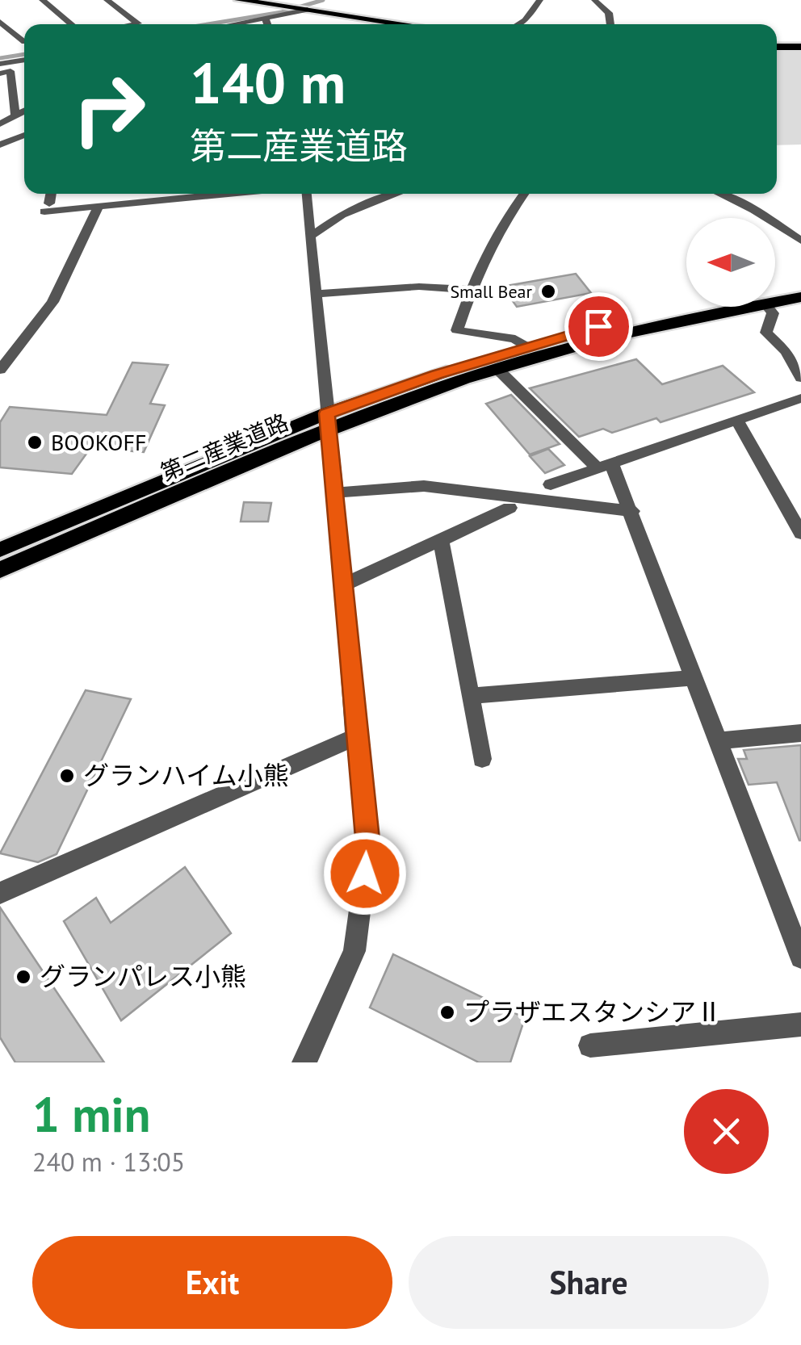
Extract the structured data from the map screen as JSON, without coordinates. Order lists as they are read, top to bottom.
{
  "streets": {
    "main road": ["第二産業道路"]
  },
  "places": [
    "Small Bear",
    "BOOKOFF",
    "グランハイム小熊",
    "グランパレス小熊",
    "プラザエスタンシアⅡ"
  ],
  "north": "left",
  "page": {
    "turn": ["140 m", "第二産業道路"],
    "heading": ["1 min", "240 m · 13:05"],
    "buttons": ["Exit", "Share"]
  }
}
